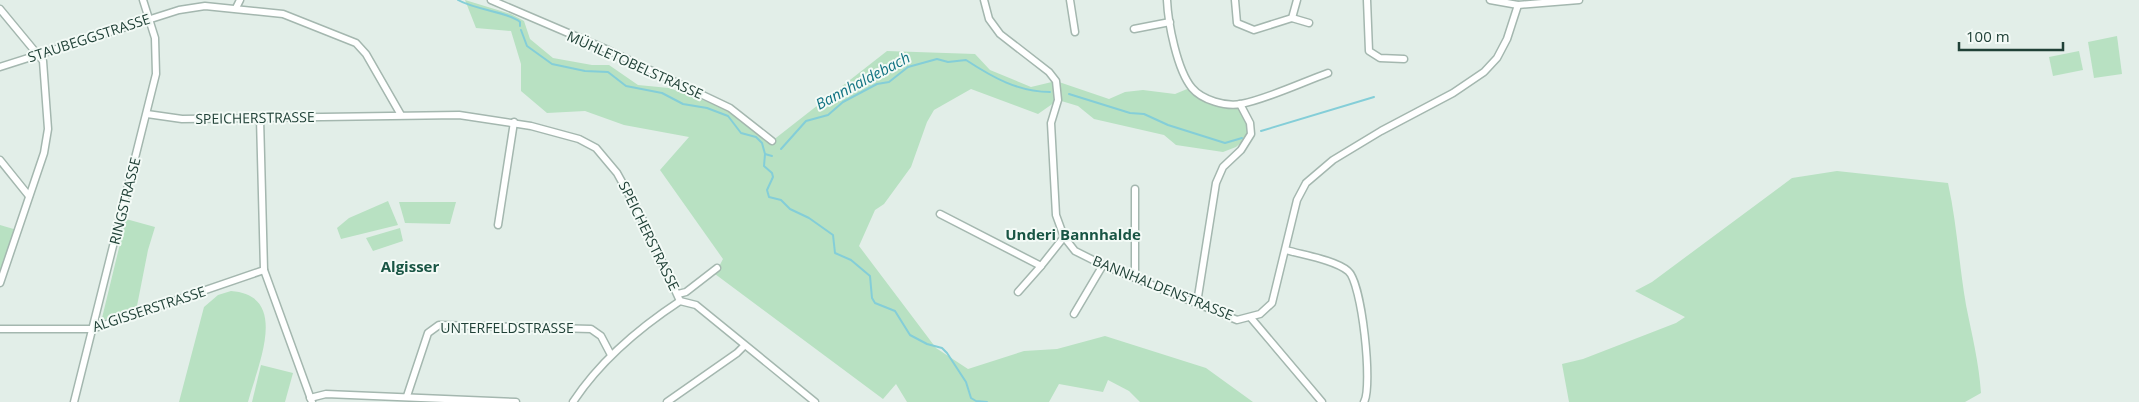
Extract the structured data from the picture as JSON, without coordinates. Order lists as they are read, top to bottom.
{
  "streets": {
    "street": [
      "STAUBEGGSTRASSE",
      "MÜHLETOBELSTRASSE",
      "SPEICHERSTRASSE",
      "RINGSTRASSE",
      "BANNHALDENSTRASSE",
      "ALGISSERSTRASSE",
      "UNTERFELDSTRASSE"
    ]
  },
  "crossings": [
    ["STAUBEGGSTRASSE", "SPEICHERSTRASSE"],
    ["STAUBEGGSTRASSE", "RINGSTRASSE"],
    ["SPEICHERSTRASSE", "RINGSTRASSE"],
    ["SPEICHERSTRASSE", "UNTERFELDSTRASSE"],
    ["RINGSTRASSE", "ALGISSERSTRASSE"]
  ],
  "districts": ["Underi Bannhalde", "Algisser"],
  "water": ["Bannhaldebach"],
  "scale_bar": "100 m"
}
